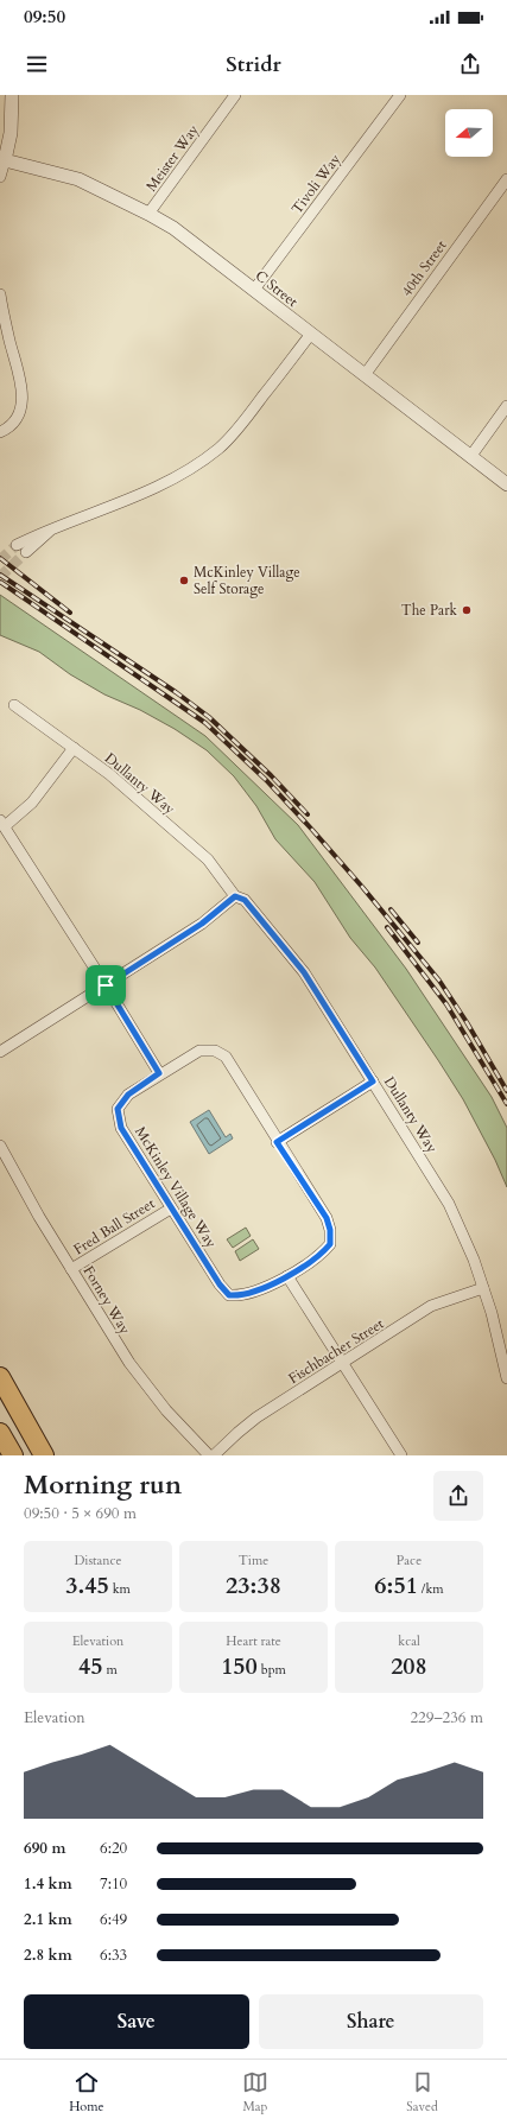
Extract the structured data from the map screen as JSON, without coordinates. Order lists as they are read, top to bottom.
{
  "streets": {
    "street": [
      "Meister Way",
      "Tivoli Way",
      "40th Street",
      "C Street",
      "Dullanty Way",
      "McKinley Village Way",
      "Fred Ball Street",
      "Forney Way",
      "Fischbacher Street"
    ]
  },
  "crossings": [
    ["Meister Way", "C Street"],
    ["Tivoli Way", "C Street"],
    ["40th Street", "C Street"],
    ["Dullanty Way", "Fischbacher Street"],
    ["McKinley Village Way", "Fred Ball Street"],
    ["Fred Ball Street", "Forney Way"]
  ],
  "places": ["McKinley Village Self Storage", "The Park"],
  "north": "left",
  "page": {
    "status": "09:50",
    "header": "Stridr",
    "heading": ["Morning run", "09:50 · 5 × 690 m"],
    "stats": [
      ["Distance", "3.45 km"],
      ["Time", "23:38"],
      ["Pace", "6:51 /km"],
      ["Elevation", "45 m"],
      ["Heart rate", "150 bpm"],
      ["kcal", "208"]
    ],
    "chart": ["Elevation", "229–236 m"],
    "list": [
      {
        "name": "690 m",
        "note": "6:20"
      },
      {
        "name": "1.4 km",
        "note": "7:10"
      },
      {
        "name": "2.1 km",
        "note": "6:49"
      },
      {
        "name": "2.8 km",
        "note": "6:33"
      }
    ],
    "buttons": ["Save", "Share"],
    "tabs": ["Home", "Map", "Saved"]
  }
}
